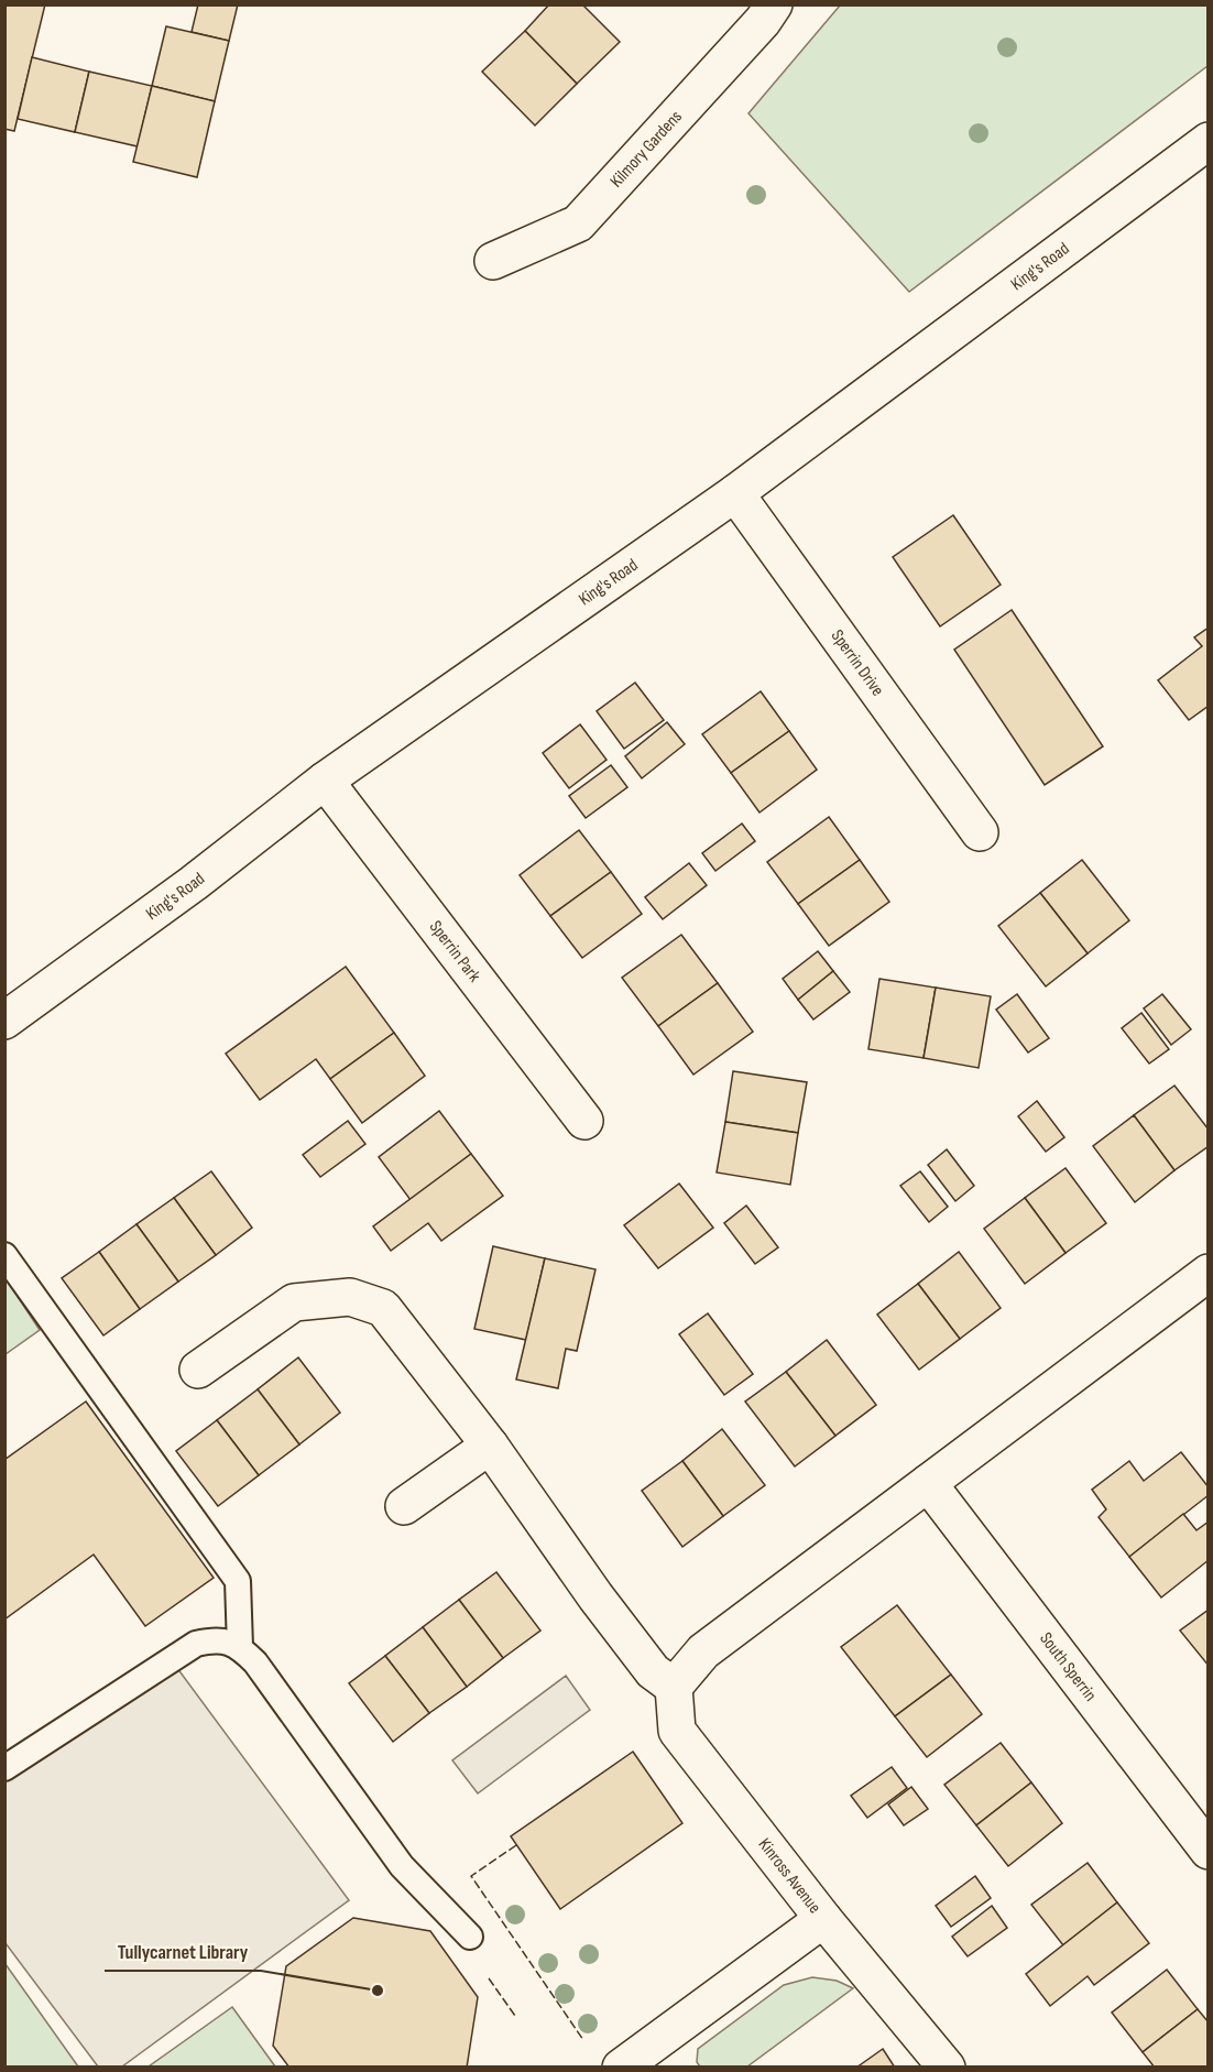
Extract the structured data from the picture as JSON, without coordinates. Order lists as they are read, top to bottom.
{
  "streets": {
    "street": [
      "Kilmory Gardens",
      "King's Road",
      "Sperrin Drive",
      "Sperrin Park",
      "South Sperrin",
      "Kinross Avenue"
    ]
  },
  "crossings": [
    ["King's Road", "Sperrin Drive"],
    ["King's Road", "Sperrin Park"]
  ],
  "places": ["Tullycarnet Library"]
}
